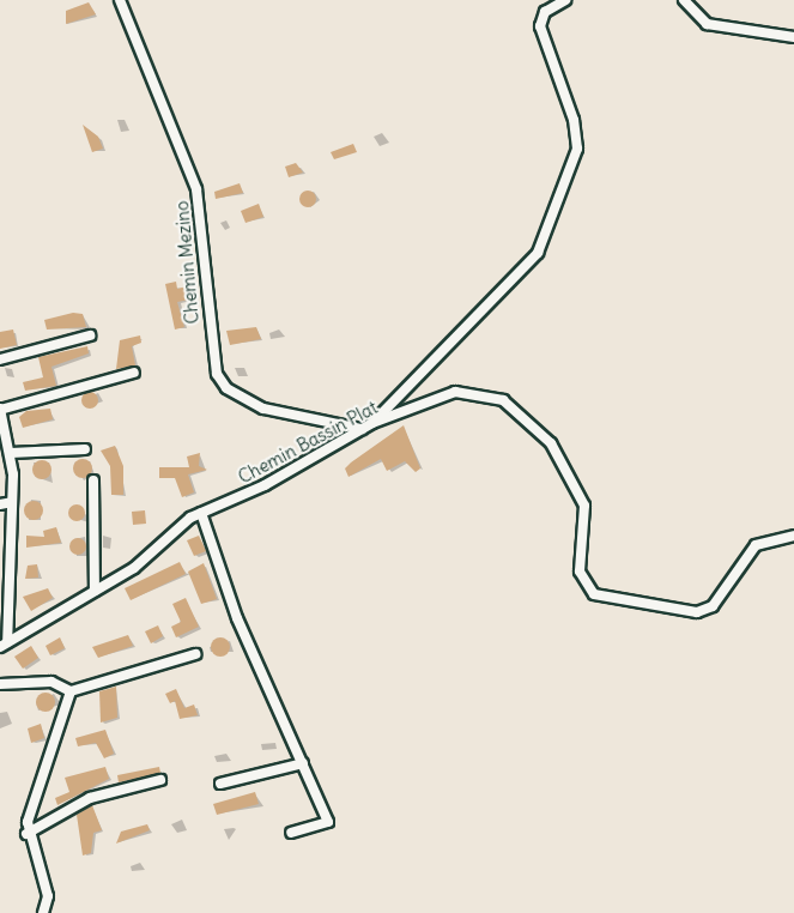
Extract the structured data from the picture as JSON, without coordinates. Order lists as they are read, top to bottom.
{
  "streets": {
    "street": ["Chemin Mezino", "Chemin Bassin Plat"]
  },
  "crossings": [
    ["Chemin Mezino", "Chemin Bassin Plat"]
  ]
}
